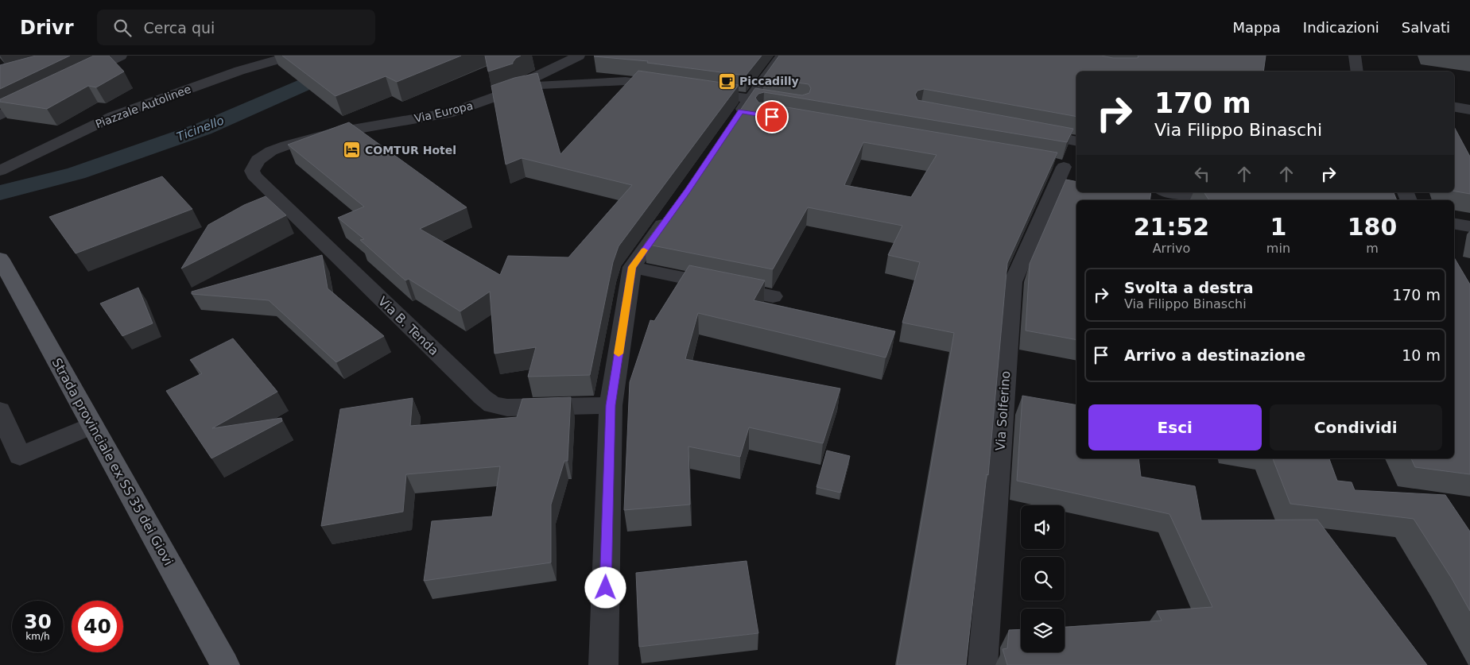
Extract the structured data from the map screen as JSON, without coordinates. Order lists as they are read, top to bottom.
{
  "streets": {
    "main road": ["Strada provinciale ex SS 35 dei Giovi"],
    "street": [
      "Piazzale Autolinee",
      "Via Europa",
      "Via B. Tenda",
      "Via Solferino"
    ]
  },
  "crossings": [
    ["Via Europa", "Via B. Tenda"]
  ],
  "water": ["Ticinello"],
  "places": {
    "cafe": ["Piccadilly"],
    "hotel": ["COMTUR Hotel"]
  },
  "page": {
    "header": "Drivr",
    "search": "Cerca qui",
    "nav": ["Mappa", "Indicazioni", "Salvati"],
    "turn": ["170 m", "Via Filippo Binaschi"],
    "eta": [
      "21:52",
      "Arrivo",
      "1",
      "min",
      "180",
      "m"
    ],
    "list": [
      {
        "name": "Svolta a destra",
        "note": "Via Filippo Binaschi",
        "value": "170 m"
      },
      {
        "name": "Arrivo a destinazione",
        "value": "10 m"
      }
    ],
    "buttons": ["Esci", "Condividi"],
    "speed": "30 km/h",
    "limit": "40"
  }
}
